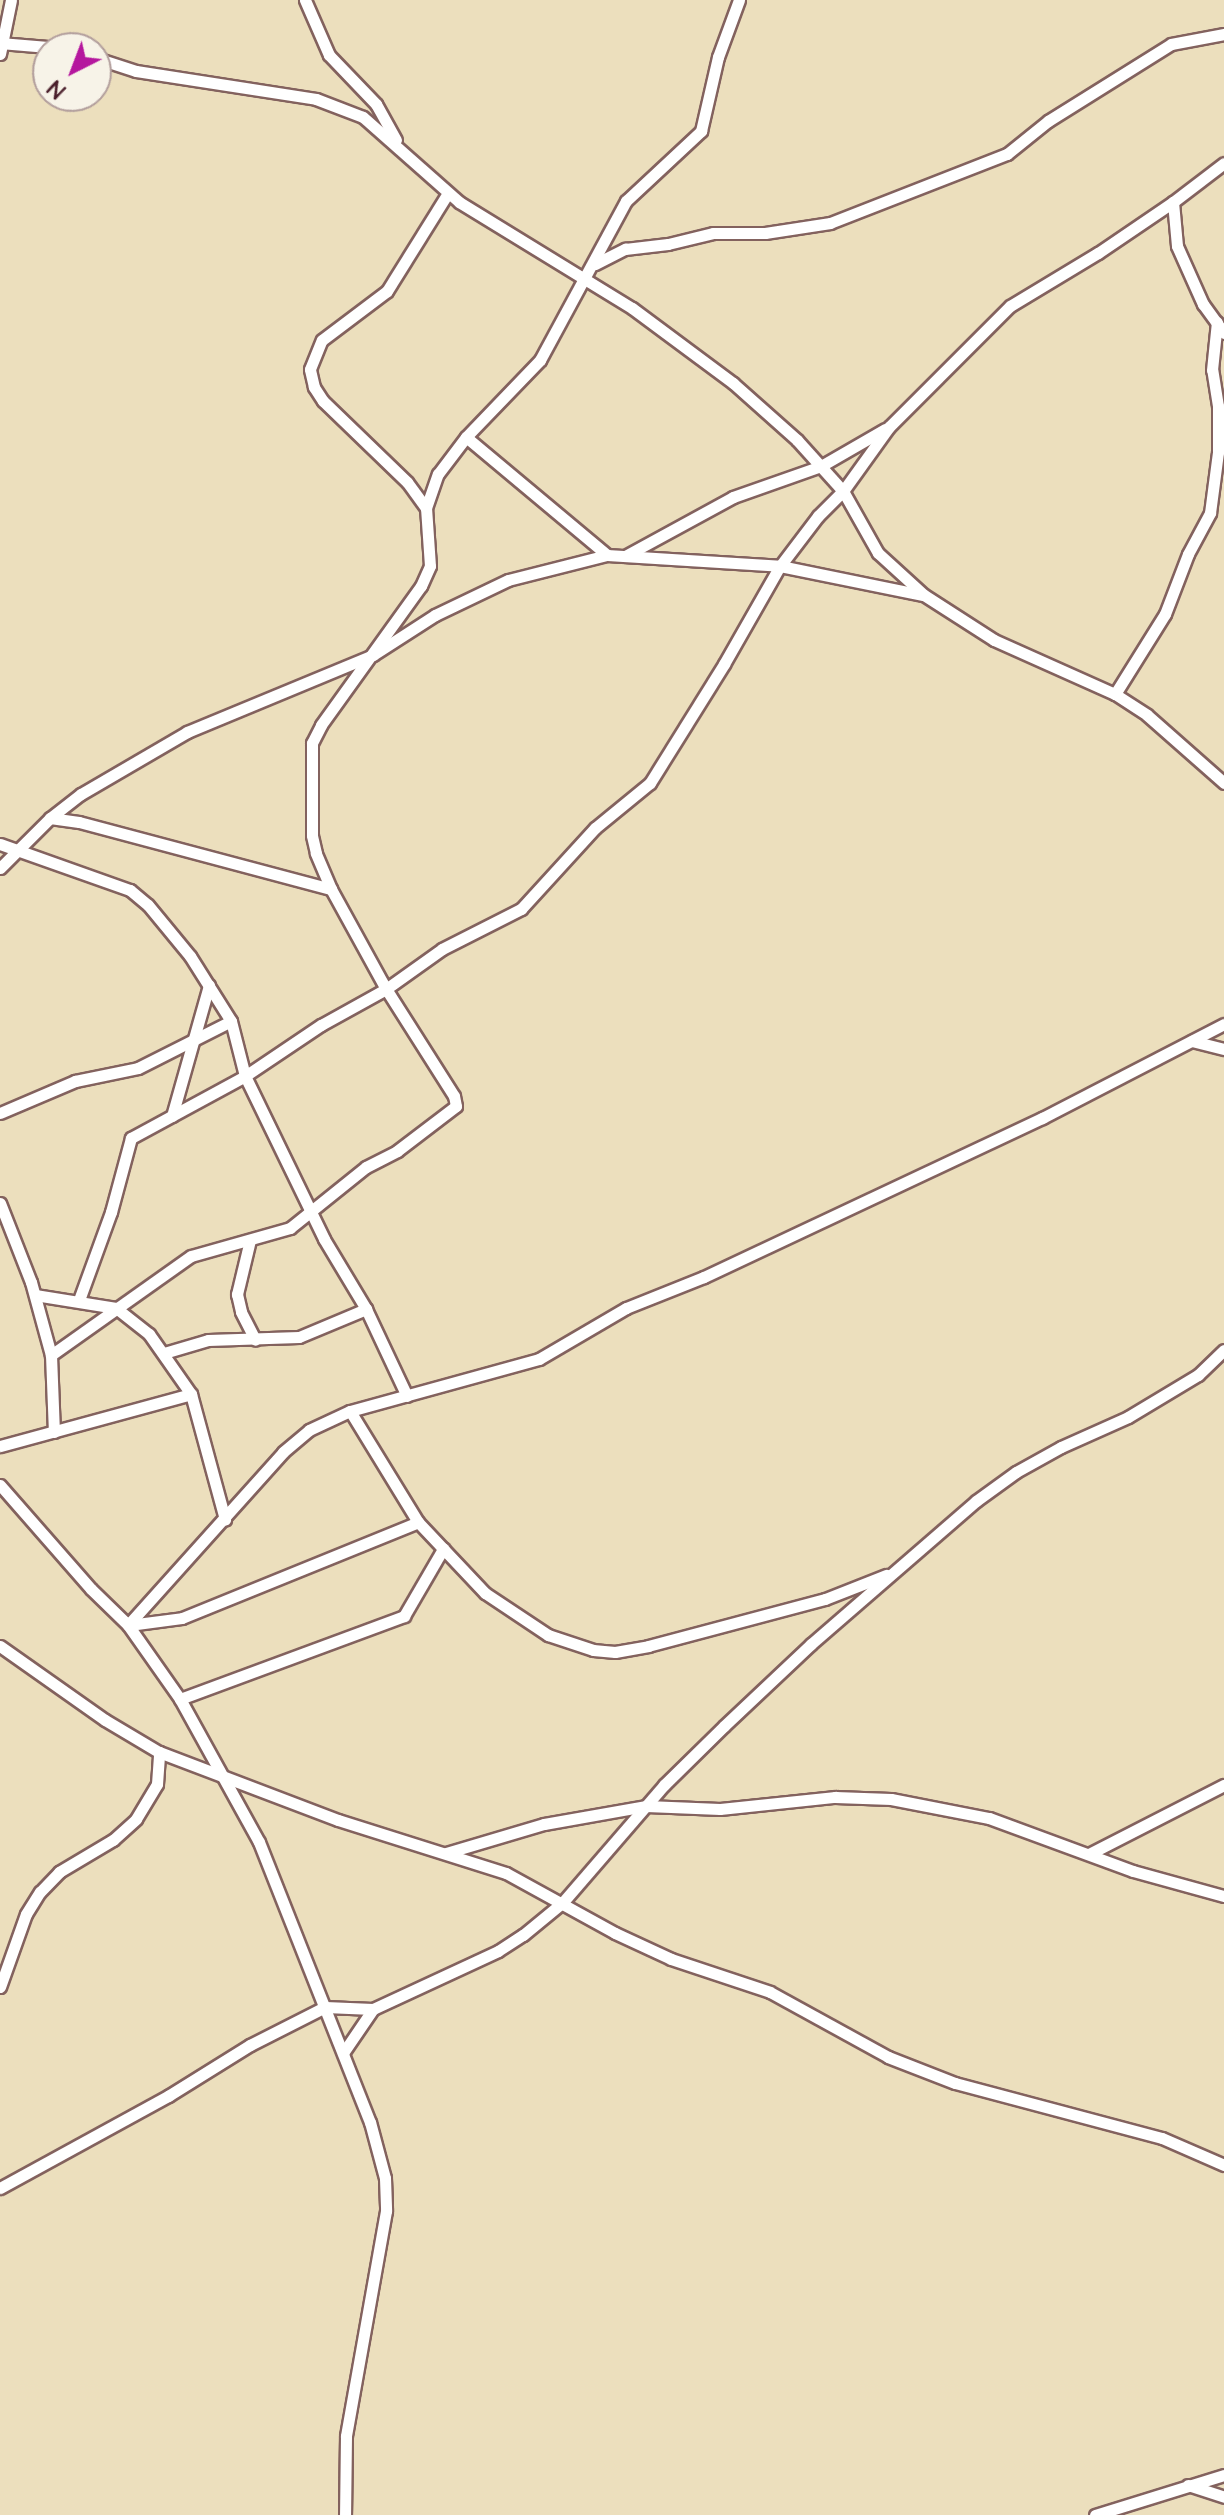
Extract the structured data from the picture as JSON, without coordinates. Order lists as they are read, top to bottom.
{
  "north": "bottom left"
}
